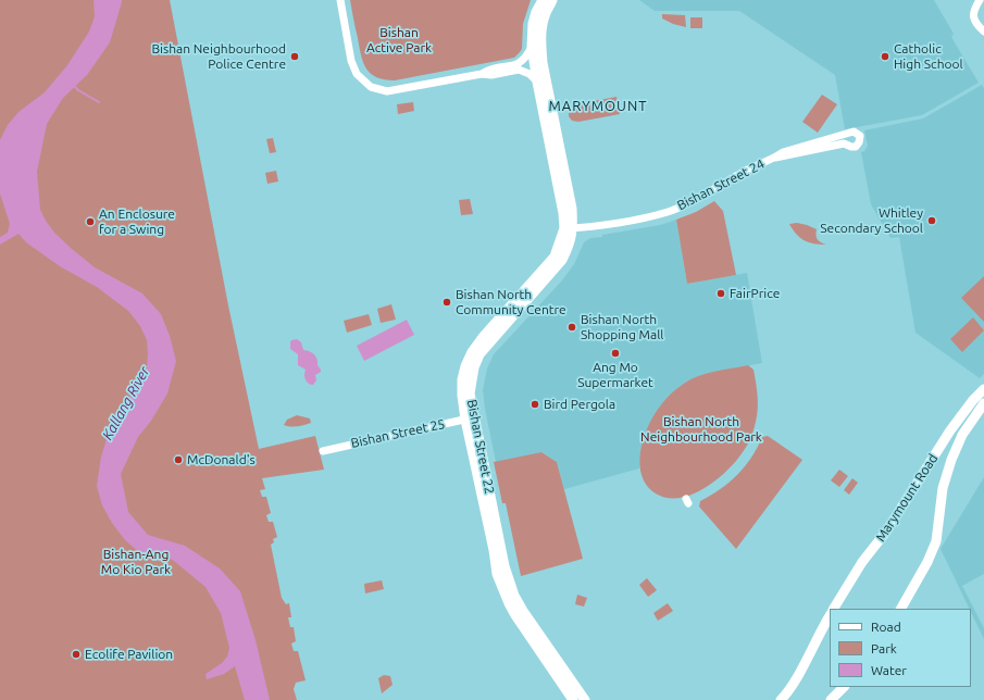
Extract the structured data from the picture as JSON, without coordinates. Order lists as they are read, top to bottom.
{
  "streets": {
    "main road": ["Bishan Street 22", "Marymount Road"],
    "street": ["Bishan Street 24", "Bishan Street 25"]
  },
  "crossings": [
    ["Bishan Street 24", "Bishan Street 22"],
    ["Bishan Street 25", "Bishan Street 22"]
  ],
  "districts": ["MARYMOUNT"],
  "water": ["Kallang River"],
  "parks": ["Bishan Active Park", "Bishan North Neighbourhood Park", "Bishan-Ang Mo Kio Park"],
  "places": [
    "Bishan Neighbourhood Police Centre",
    "Catholic High School",
    "Whitley Secondary School",
    "An Enclosure for a Swing",
    "FairPrice",
    "Bishan North Community Centre",
    "Bishan North Shopping Mall",
    "Ang Mo Supermarket",
    "Bird Pergola",
    "McDonald's",
    "Ecolife Pavilion"
  ],
  "legend": ["Road", "Park", "Water"]
}
